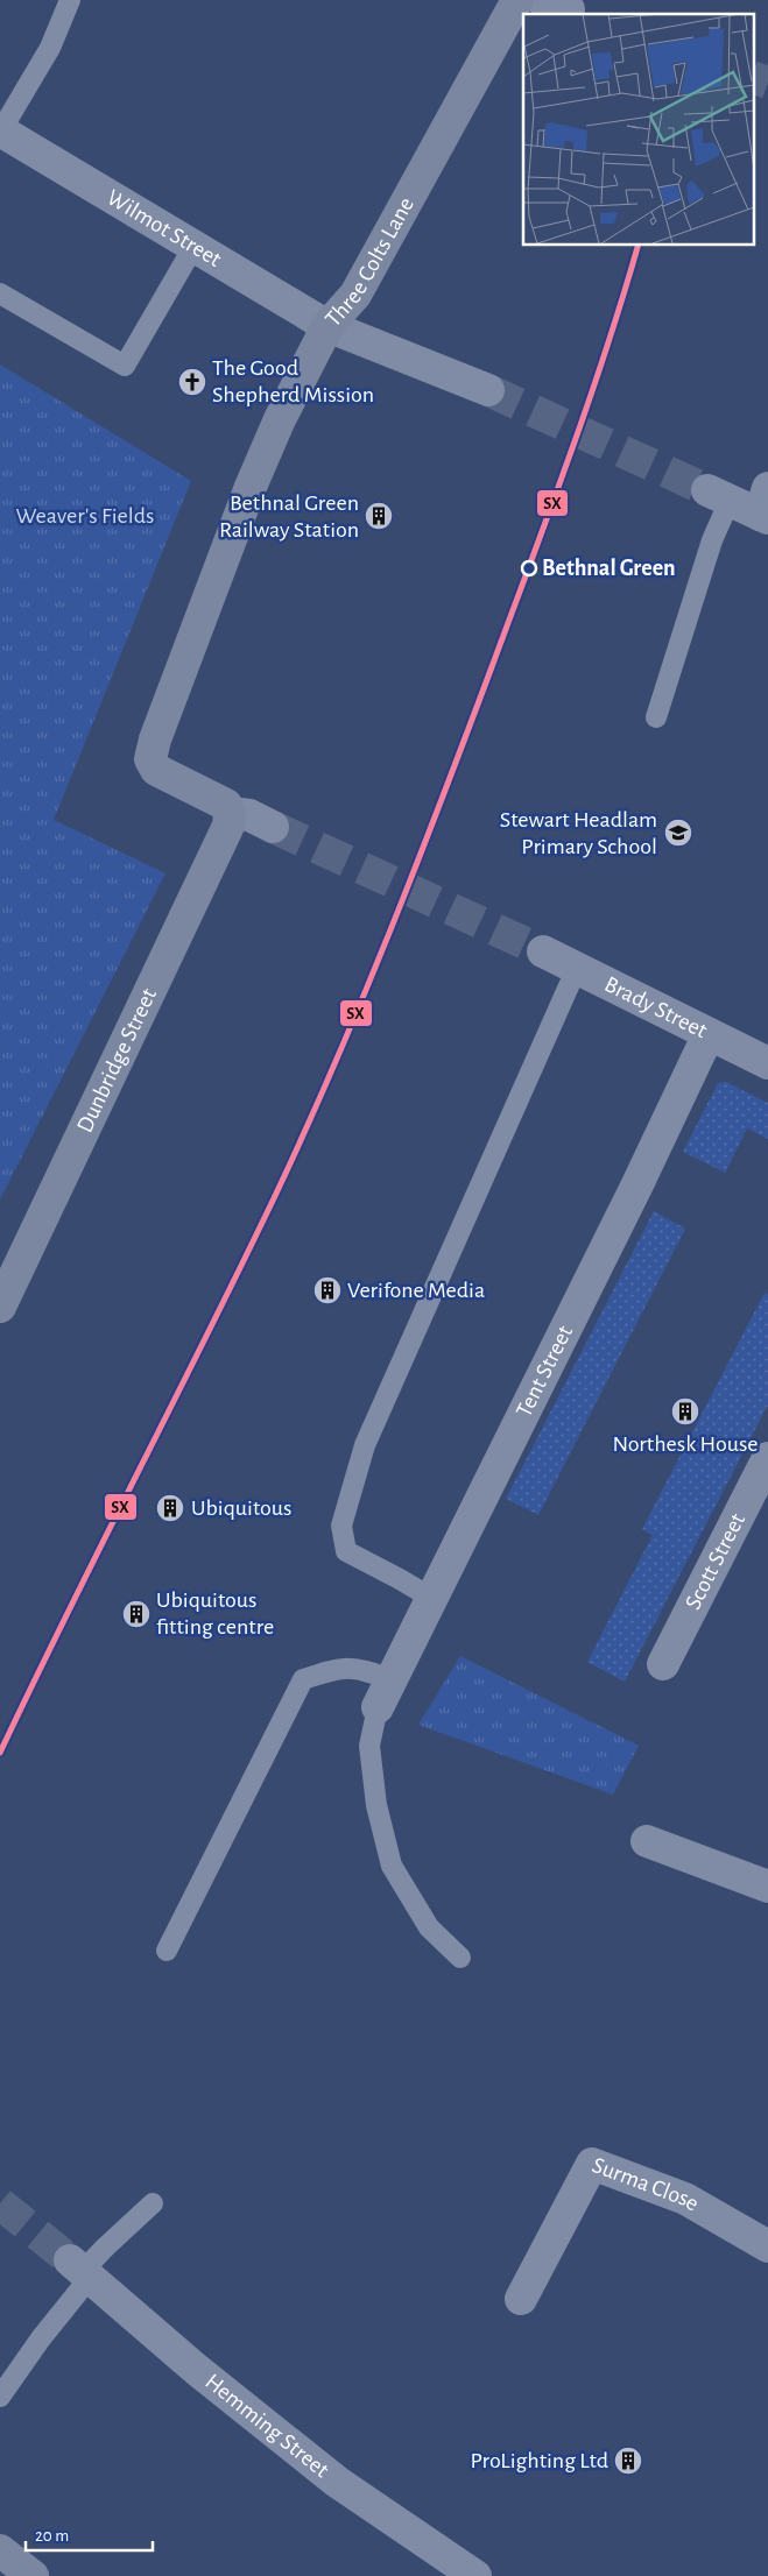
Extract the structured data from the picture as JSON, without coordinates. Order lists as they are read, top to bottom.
{
  "streets": {
    "main road": ["Three Colts Lane", "Dunbridge Street"],
    "street": [
      "Wilmot Street",
      "Brady Street",
      "Tent Street",
      "Scott Street",
      "Surma Close",
      "Hemming Street"
    ]
  },
  "crossings": [
    ["Wilmot Street", "Three Colts Lane"],
    ["Three Colts Lane", "Dunbridge Street"],
    ["Brady Street", "Tent Street"]
  ],
  "parks": ["Weaver's Fields"],
  "places": {
    "church": ["The Good Shepherd Mission"],
    "building": [
      "Bethnal Green Railway Station",
      "Verifone Media",
      "Northesk House",
      "Ubiquitous",
      "Ubiquitous fitting centre",
      "ProLighting Ltd"
    ],
    "other": ["Bethnal Green"],
    "school or university": ["Stewart Headlam Primary School"]
  },
  "lines": ["transit line SX"],
  "scale_bar": "20 m"
}
